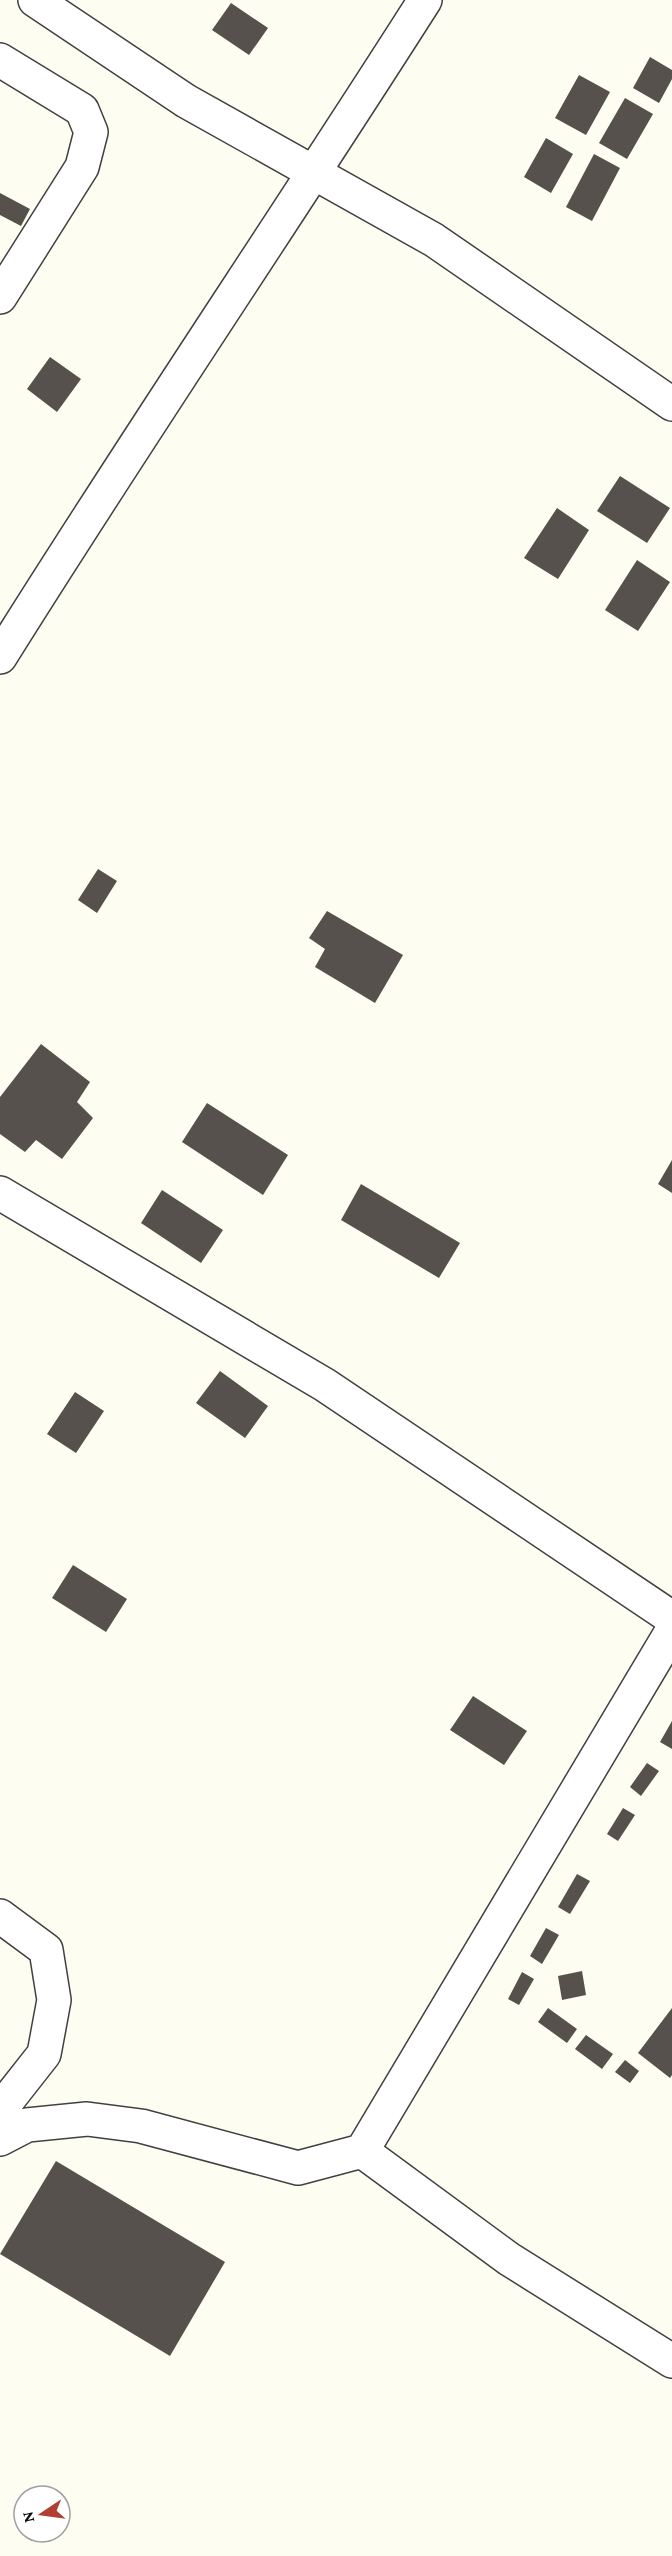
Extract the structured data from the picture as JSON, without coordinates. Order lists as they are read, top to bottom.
{
  "north": "left"
}
